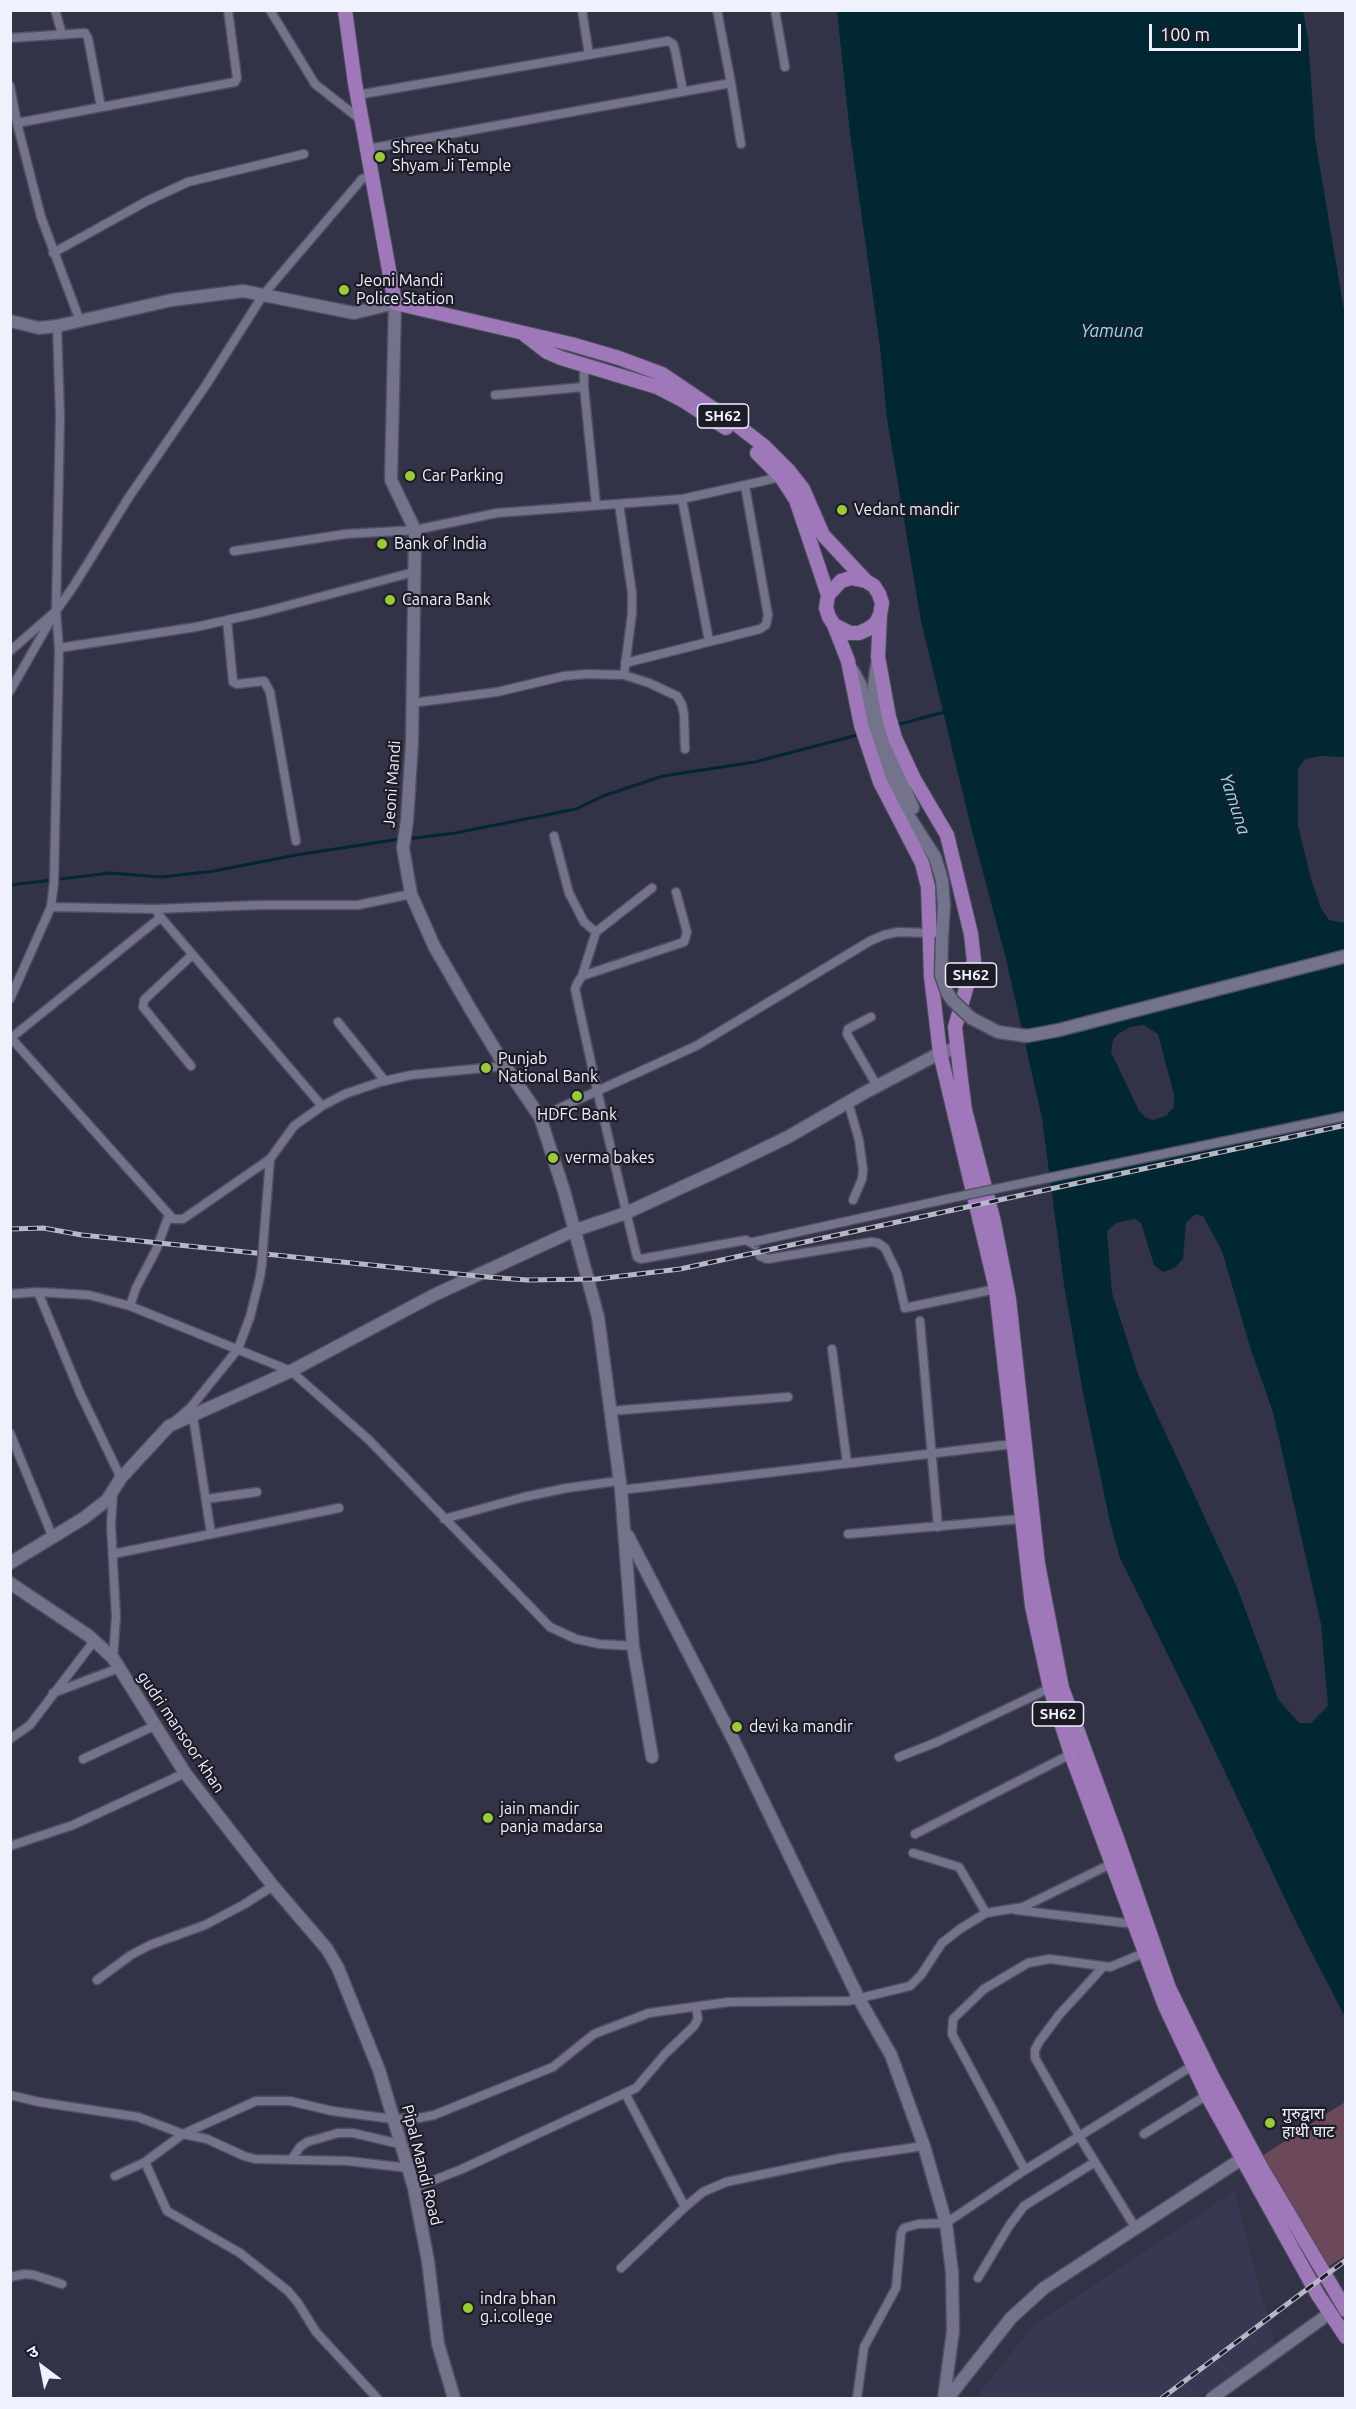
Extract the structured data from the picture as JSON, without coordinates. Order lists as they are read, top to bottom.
{
  "streets": {
    "main road": [
      "SH62",
      "Jeoni Mandi",
      "gudri mansoor khan",
      "Pipal Mandi Road"
    ]
  },
  "crossings": [
    ["SH62", "Jeoni Mandi"],
    ["gudri mansoor khan", "Pipal Mandi Road"]
  ],
  "water": ["Yamuna"],
  "places": [
    "Shree Khatu Shyam Ji Temple",
    "Jeoni Mandi Police Station",
    "Car Parking",
    "Vedant mandir",
    "Bank of India",
    "Canara Bank",
    "Punjab National Bank",
    "HDFC Bank",
    "verma bakes",
    "devi ka mandir",
    "jain mandir panja madarsa",
    "गुरुद्वारा हाथी घाट",
    "indra bhan g.i.college"
  ],
  "scale_bar": "100 m",
  "north": "top left"
}
